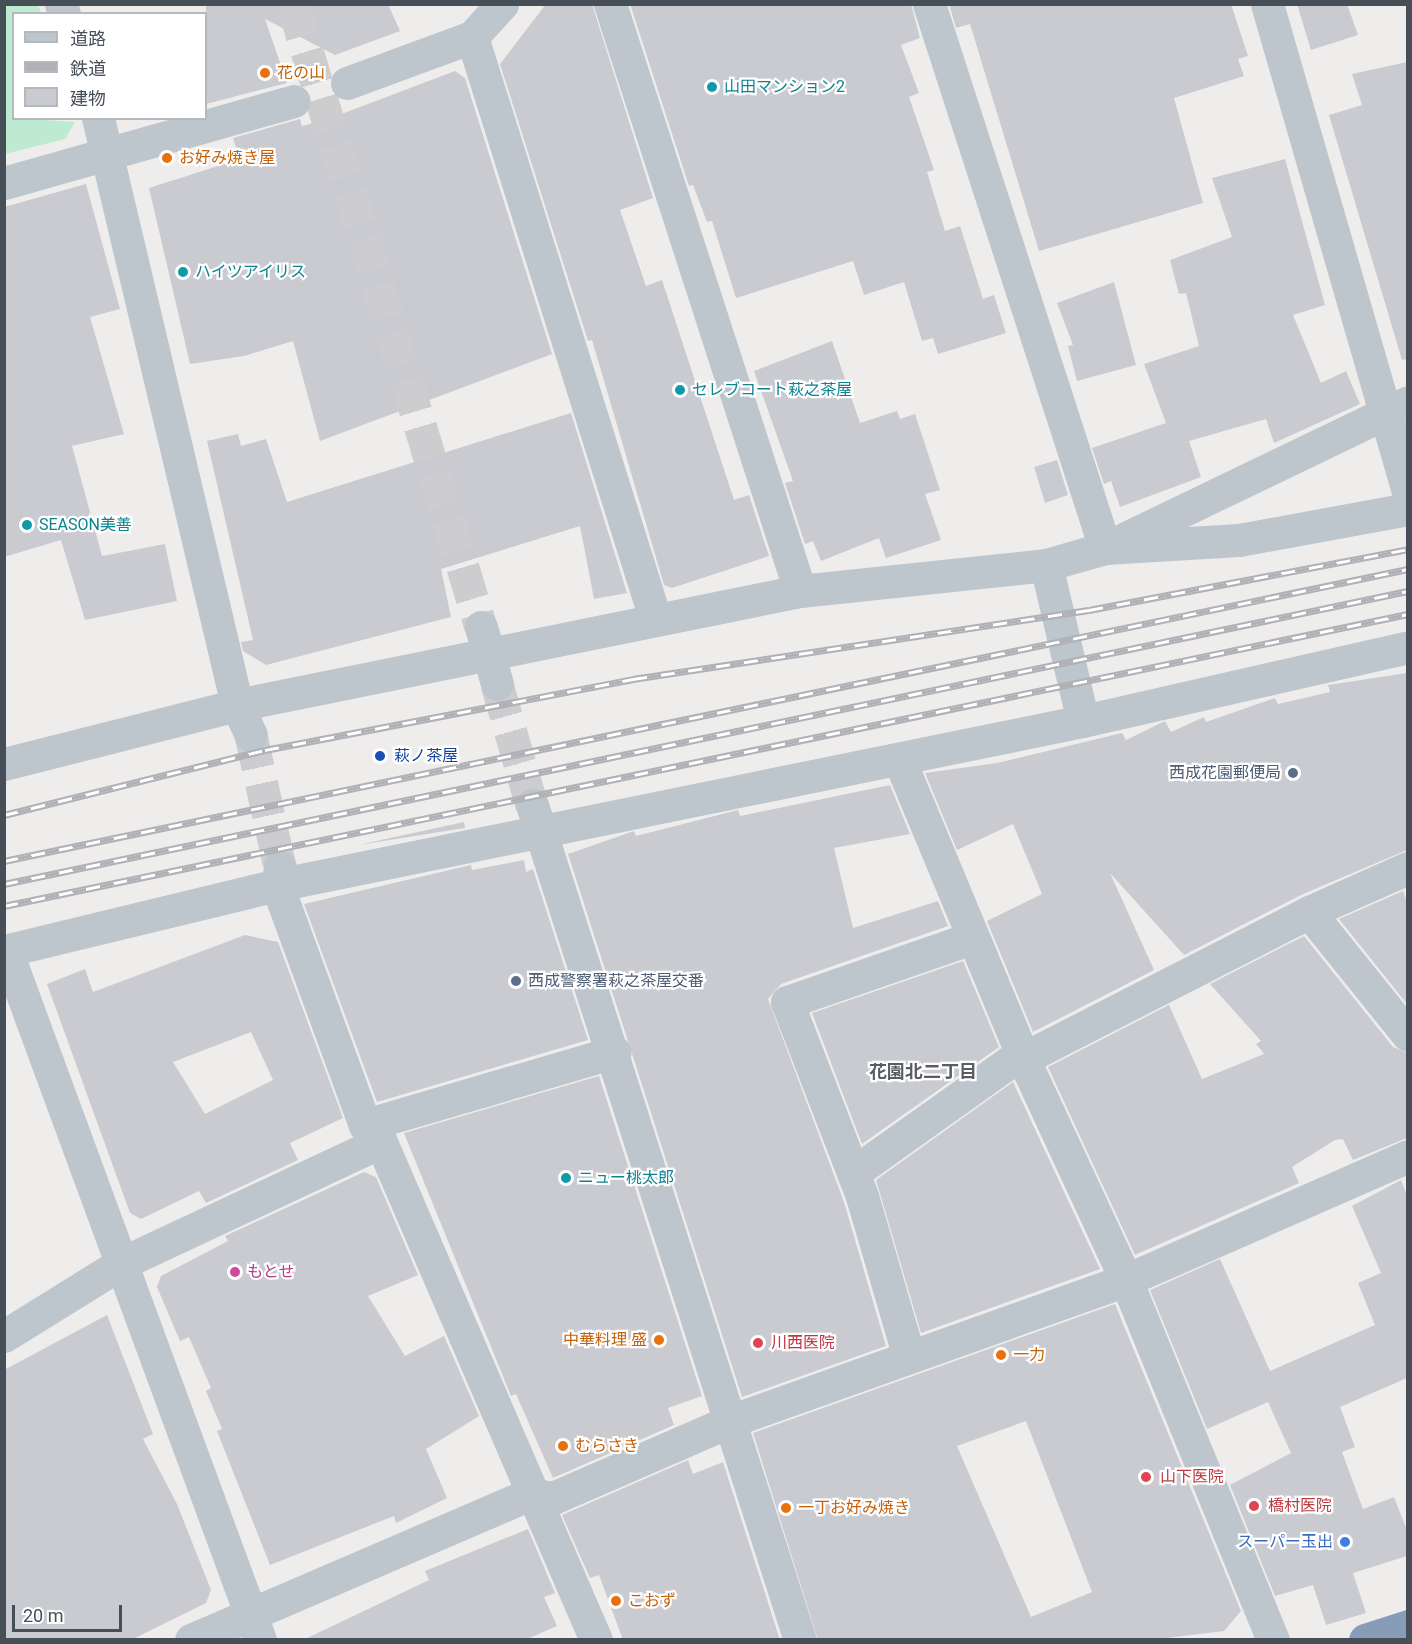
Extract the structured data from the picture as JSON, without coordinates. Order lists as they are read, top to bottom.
{
  "districts": ["花園北二丁目"],
  "places": [
    "花の山",
    "山田マンション2",
    "お好み焼き屋",
    "ハイツアイリス",
    "セレブコート萩之茶屋",
    "SEASON美善",
    "萩ノ茶屋",
    "西成花園郵便局",
    "西成警察署萩之茶屋交番",
    "ニュー桃太郎",
    "もとせ",
    "中華料理 盛",
    "川西医院",
    "一力",
    "むらさき",
    "山下医院",
    "橋村医院",
    "一丁お好み焼き",
    "スーパー玉出",
    "こおず"
  ],
  "legend": ["道路", "鉄道", "建物"],
  "scale_bar": "20 m"
}
